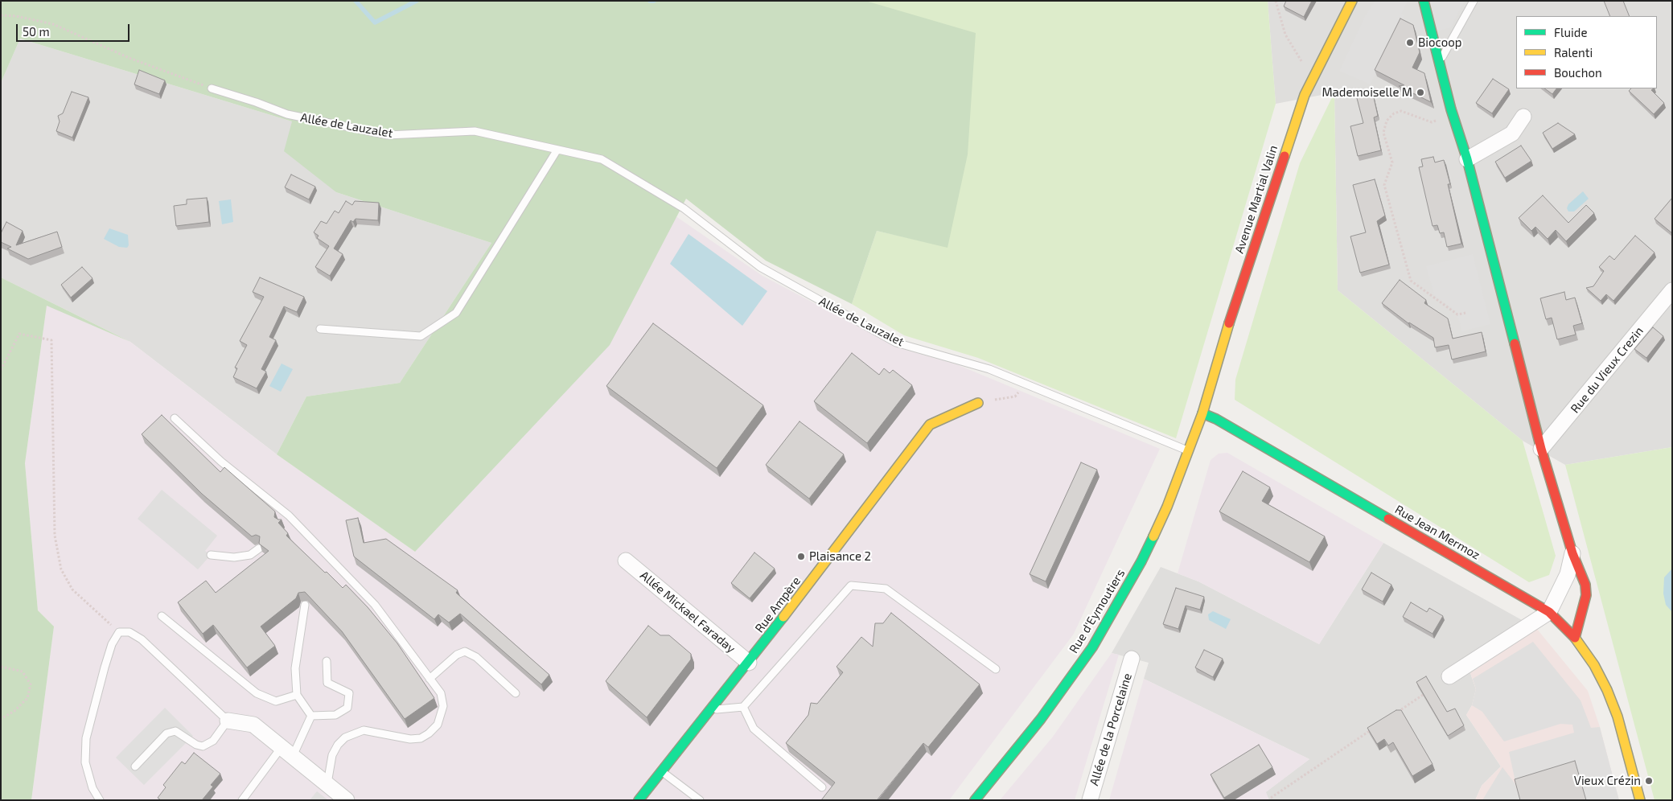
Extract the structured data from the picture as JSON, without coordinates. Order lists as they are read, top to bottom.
{
  "streets": {
    "main road": [
      "Avenue Martial Valin",
      "Rue Jean Mermoz",
      "Rue Ampère",
      "Rue d'Eymoutiers"
    ],
    "street": ["Rue du Vieux Crezin", "Allée Mickael Faraday", "Allée de la Porcelaine"],
    "lane": ["Allée de Lauzalet"]
  },
  "crossings": [
    ["Allée de Lauzalet", "Rue d'Eymoutiers"],
    ["Avenue Martial Valin", "Rue Jean Mermoz"],
    ["Avenue Martial Valin", "Rue d'Eymoutiers"],
    ["Rue Jean Mermoz", "Rue d'Eymoutiers"],
    ["Rue Ampère", "Allée Mickael Faraday"]
  ],
  "places": [
    "Biocoop",
    "Mademoiselle M",
    "Plaisance 2",
    "Vieux Crézin"
  ],
  "legend": ["Fluide", "Ralenti", "Bouchon"],
  "scale_bar": "50 m"
}
